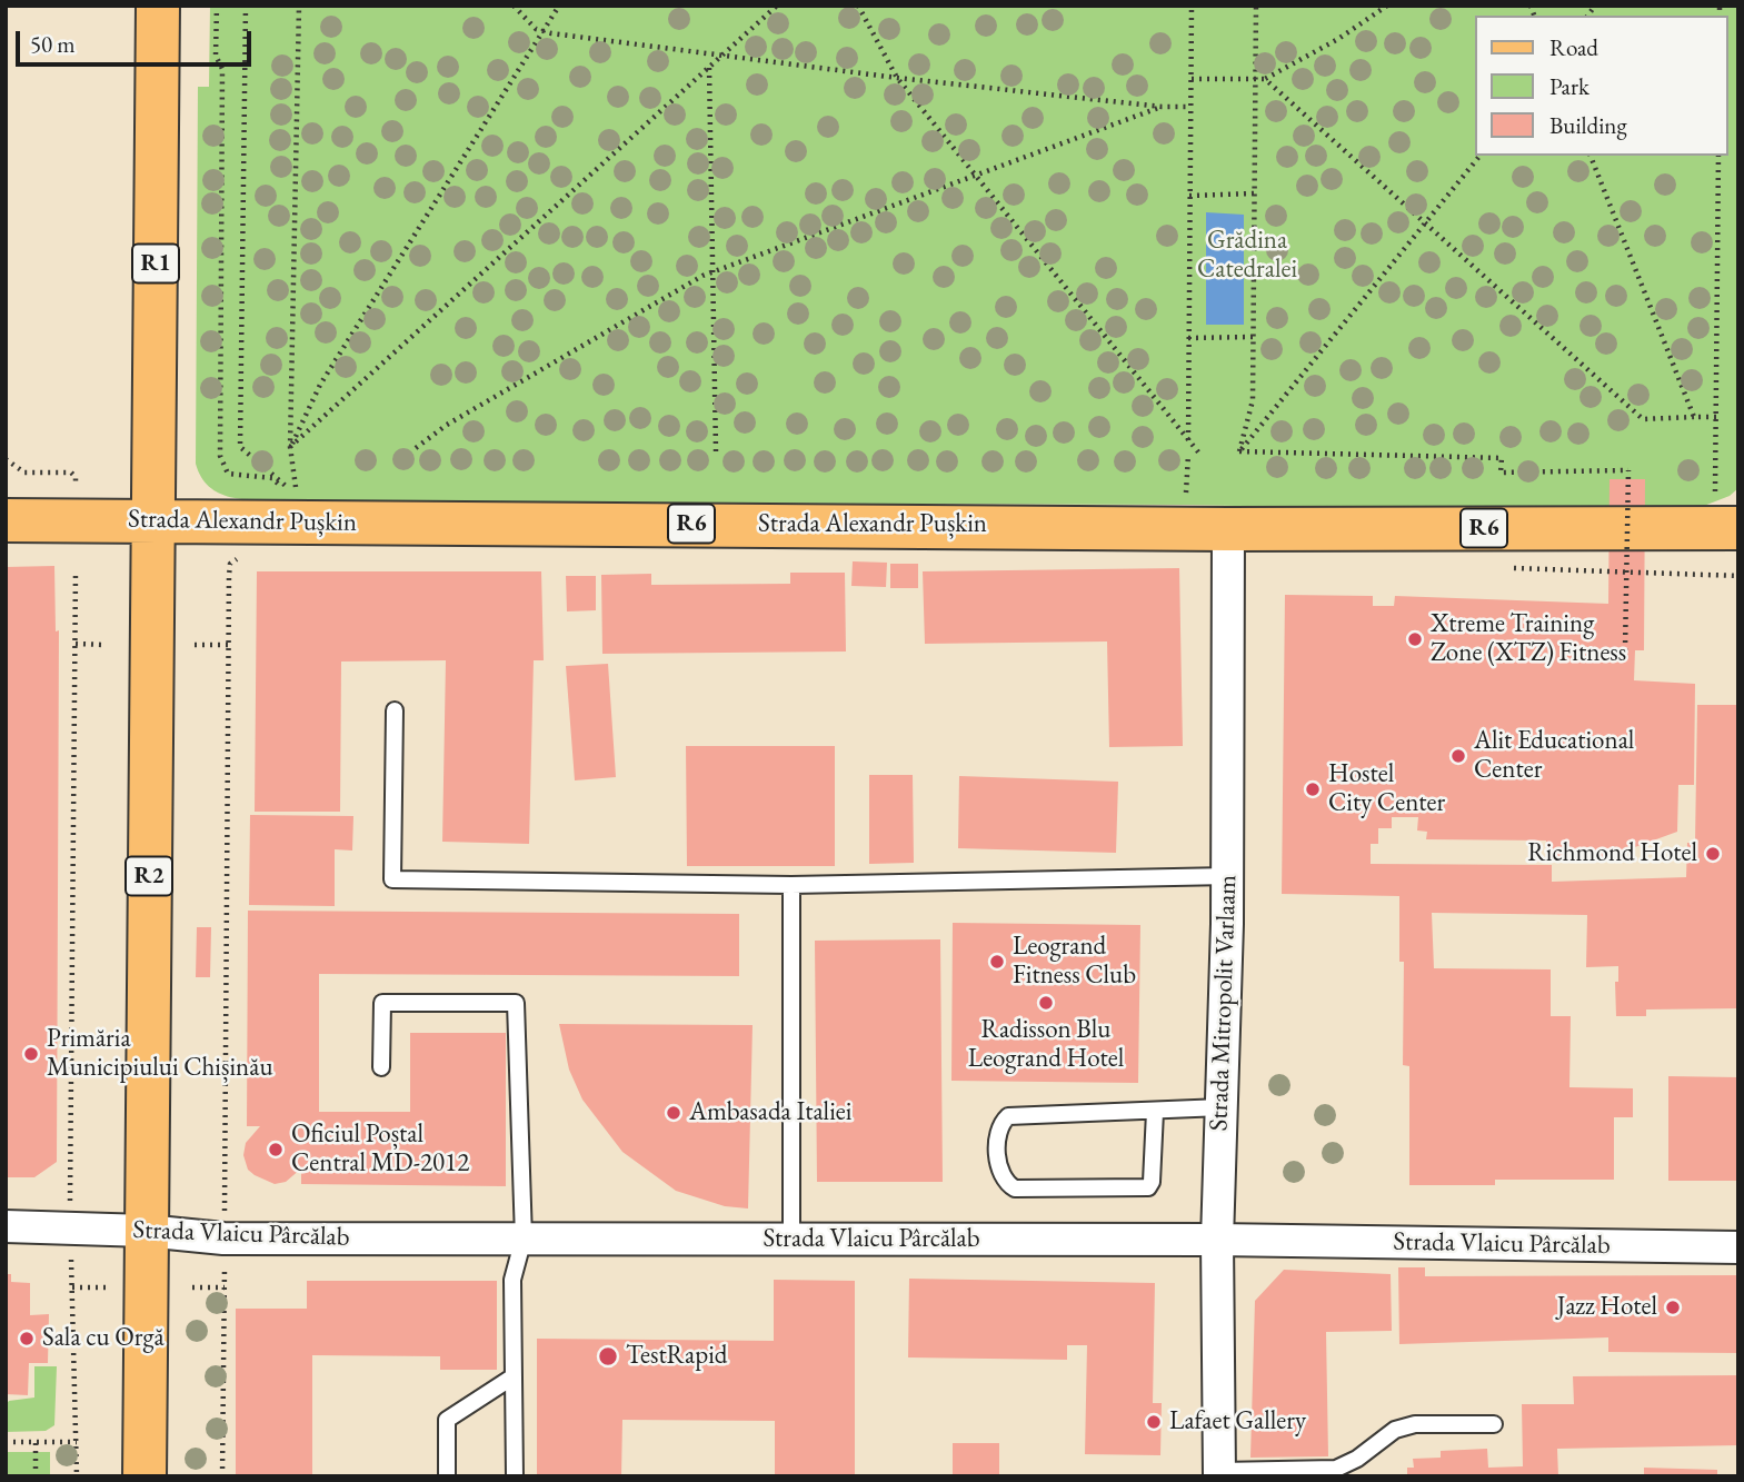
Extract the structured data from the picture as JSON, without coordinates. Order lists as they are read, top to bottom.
{
  "streets": {
    "main road": [
      "R1",
      "Strada Alexandr Pușkin",
      "R6",
      "R2"
    ],
    "street": ["Strada Mitropolit Varlaam", "Strada Vlaicu Pârcălab"]
  },
  "crossings": [
    ["R1", "Strada Alexandr Pușkin"],
    ["R1", "R2"],
    ["Strada Alexandr Pușkin", "R2"],
    ["Strada Alexandr Pușkin", "Strada Mitropolit Varlaam"],
    ["R2", "Strada Vlaicu Pârcălab"],
    ["Strada Mitropolit Varlaam", "Strada Vlaicu Pârcălab"]
  ],
  "parks": ["Grădina Catedralei"],
  "places": [
    "Xtreme Training Zone (XTZ) Fitness",
    "Alit Educational Center",
    "Hostel City Center",
    "Richmond Hotel",
    "Leogrand Fitness Club",
    "Radisson Blu Leogrand Hotel",
    "Primăria Municipiului Chișinău",
    "Ambasada Italiei",
    "Oficiul Poștal Central MD-2012",
    "Jazz Hotel",
    "Sala cu Orgă",
    "TestRapid",
    "Lafaet Gallery"
  ],
  "legend": ["Road", "Park", "Building"],
  "scale_bar": "50 m"
}
